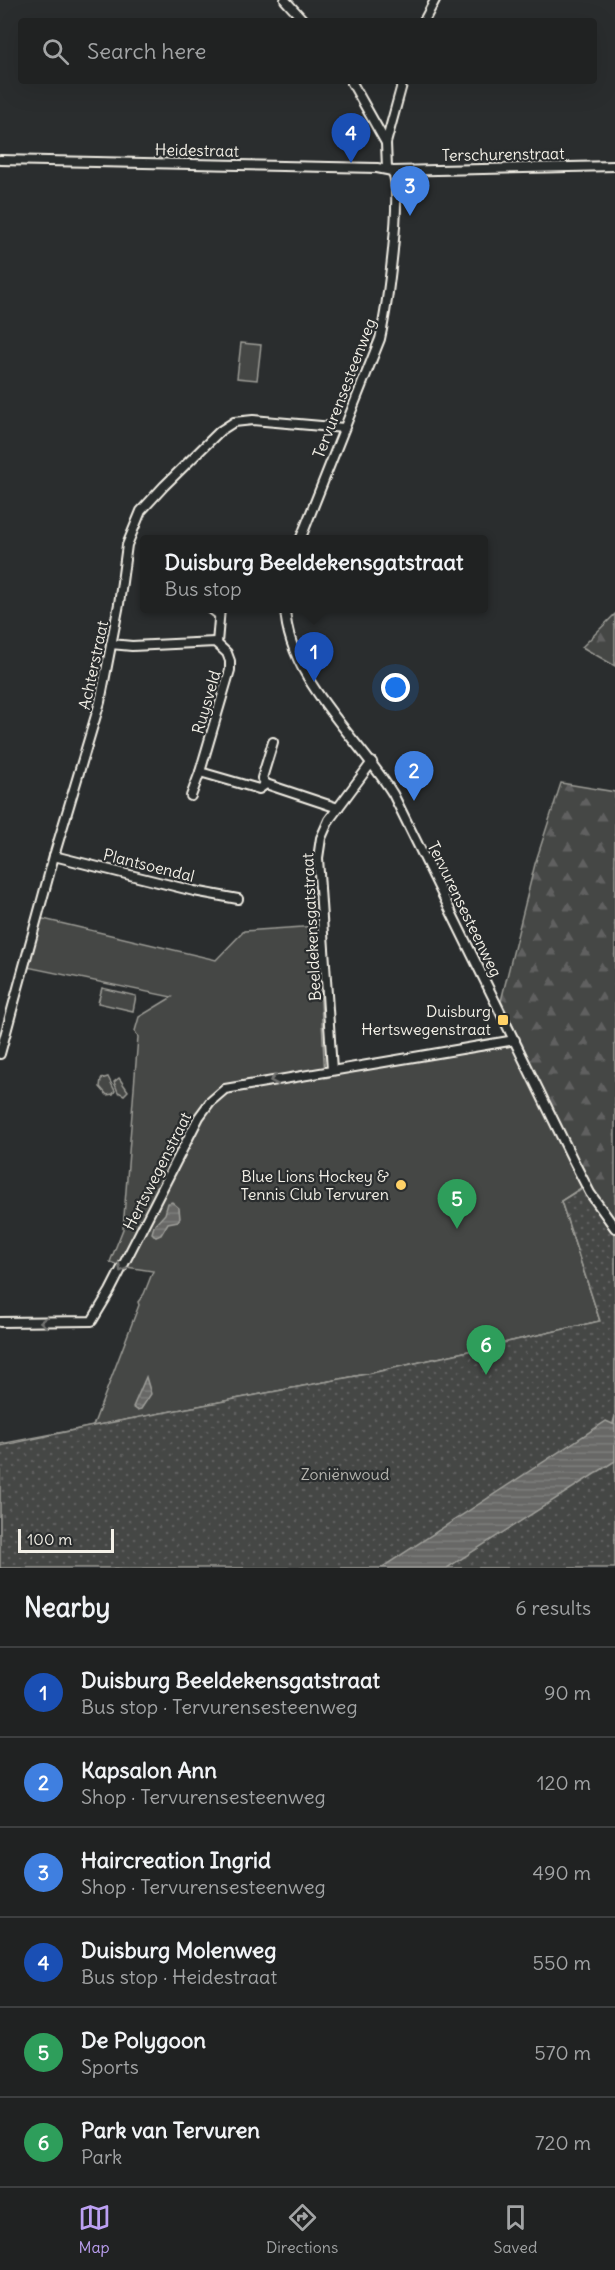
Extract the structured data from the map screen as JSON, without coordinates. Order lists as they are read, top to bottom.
{
  "streets": {
    "street": [
      "Heidestraat",
      "Terschurenstraat",
      "Tervurensesteenweg",
      "Achterstraat",
      "Ruysveld",
      "Plantsoendal",
      "Beeldekensgatstraat",
      "Hertswegenstraat"
    ]
  },
  "crossings": [
    ["Heidestraat", "Terschurenstraat"],
    ["Heidestraat", "Tervurensesteenweg"],
    ["Terschurenstraat", "Tervurensesteenweg"],
    ["Tervurensesteenweg", "Achterstraat"],
    ["Tervurensesteenweg", "Beeldekensgatstraat"],
    ["Tervurensesteenweg", "Hertswegenstraat"],
    ["Achterstraat", "Plantsoendal"],
    ["Beeldekensgatstraat", "Hertswegenstraat"]
  ],
  "one_way": ["Hertswegenstraat"],
  "parks": ["Zoniënwoud"],
  "places": {
    "transit": ["Duisburg Hertswegenstraat"],
    "other": ["Blue Lions Hockey & Tennis Club Tervuren"]
  },
  "scale_bar": "100 m",
  "page": {
    "search": "Search here",
    "pins": [
      "4",
      "3",
      "1",
      "2",
      "5",
      "6"
    ],
    "popup": ["Duisburg Beeldekensgatstraat", "Bus stop"],
    "scale": "100 m",
    "heading": ["Nearby", "6 results"],
    "list": [
      {
        "mark": "1",
        "name": "Duisburg Beeldekensgatstraat",
        "note": "Bus stop · Tervurensesteenweg",
        "value": "90 m"
      },
      {
        "mark": "2",
        "name": "Kapsalon Ann",
        "note": "Shop · Tervurensesteenweg",
        "value": "120 m"
      },
      {
        "mark": "3",
        "name": "Haircreation Ingrid",
        "note": "Shop · Tervurensesteenweg",
        "value": "490 m"
      },
      {
        "mark": "4",
        "name": "Duisburg Molenweg",
        "note": "Bus stop · Heidestraat",
        "value": "550 m"
      },
      {
        "mark": "5",
        "name": "De Polygoon",
        "note": "Sports",
        "value": "570 m"
      },
      {
        "mark": "6",
        "name": "Park van Tervuren",
        "note": "Park",
        "value": "720 m"
      }
    ],
    "nav": ["Map", "Directions", "Saved"]
  }
}
